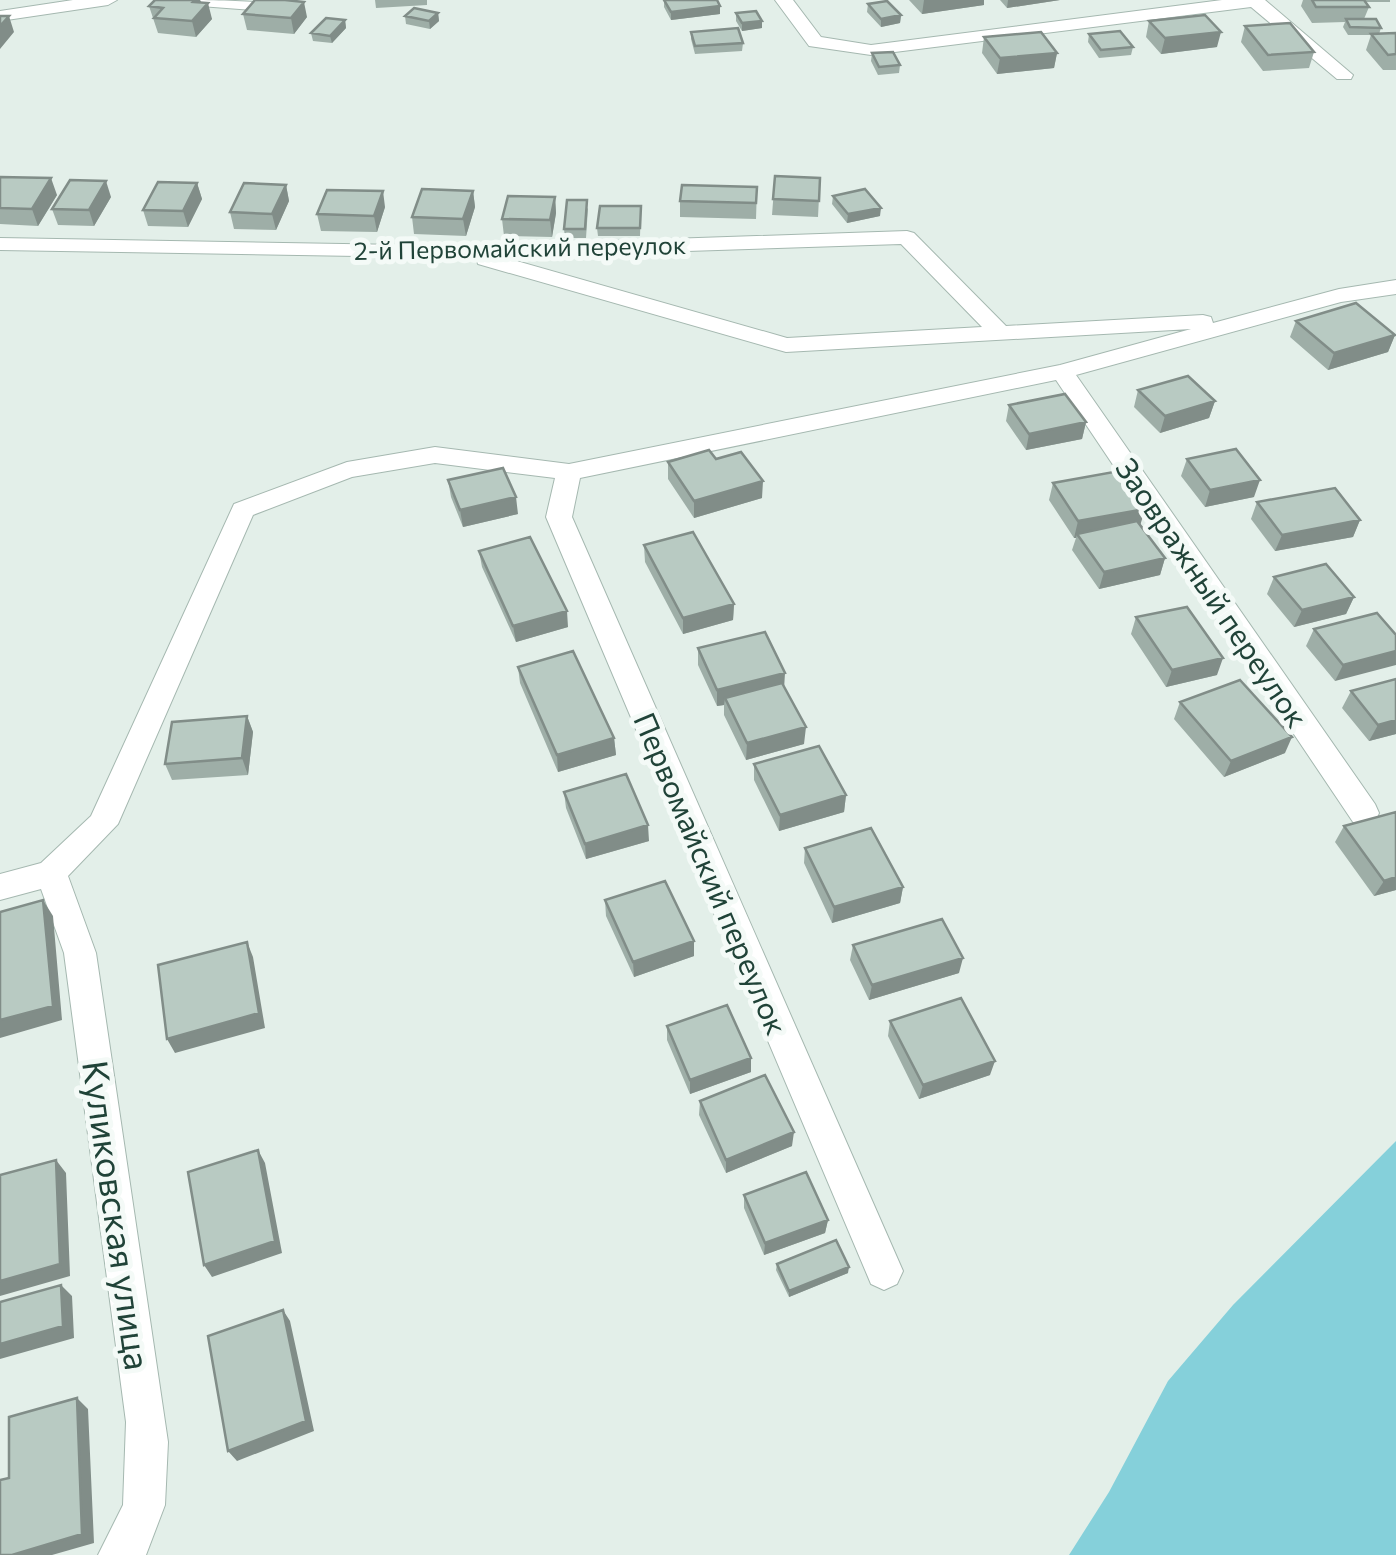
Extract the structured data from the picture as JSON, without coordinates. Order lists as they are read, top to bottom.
{
  "streets": {
    "street": [
      "2-й Первомайский переулок",
      "Заовражный переулок",
      "Первомайский переулок",
      "Куликовская улица"
    ]
  }
}
